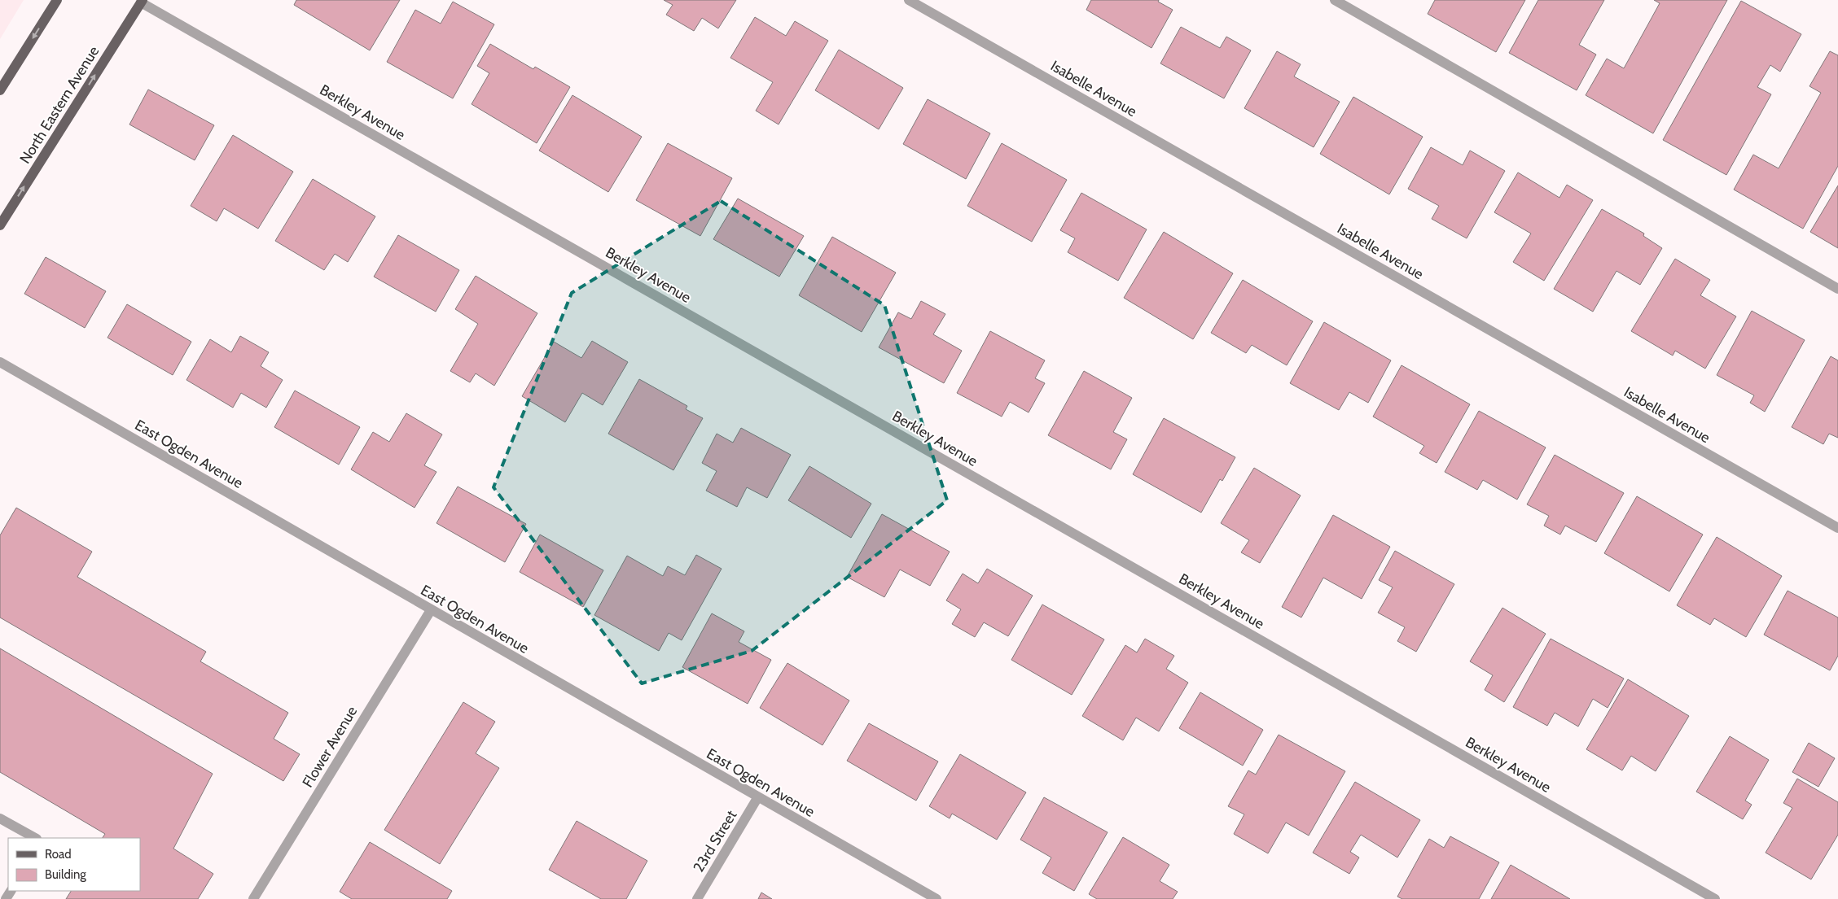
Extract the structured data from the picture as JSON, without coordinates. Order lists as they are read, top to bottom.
{
  "streets": {
    "main road": ["North Eastern Avenue"],
    "street": [
      "Isabelle Avenue",
      "Berkley Avenue",
      "East Ogden Avenue",
      "Flower Avenue",
      "23rd Street"
    ]
  },
  "crossings": [
    ["North Eastern Avenue", "Berkley Avenue"],
    ["East Ogden Avenue", "Flower Avenue"],
    ["East Ogden Avenue", "23rd Street"]
  ],
  "legend": ["Road", "Building"]
}
